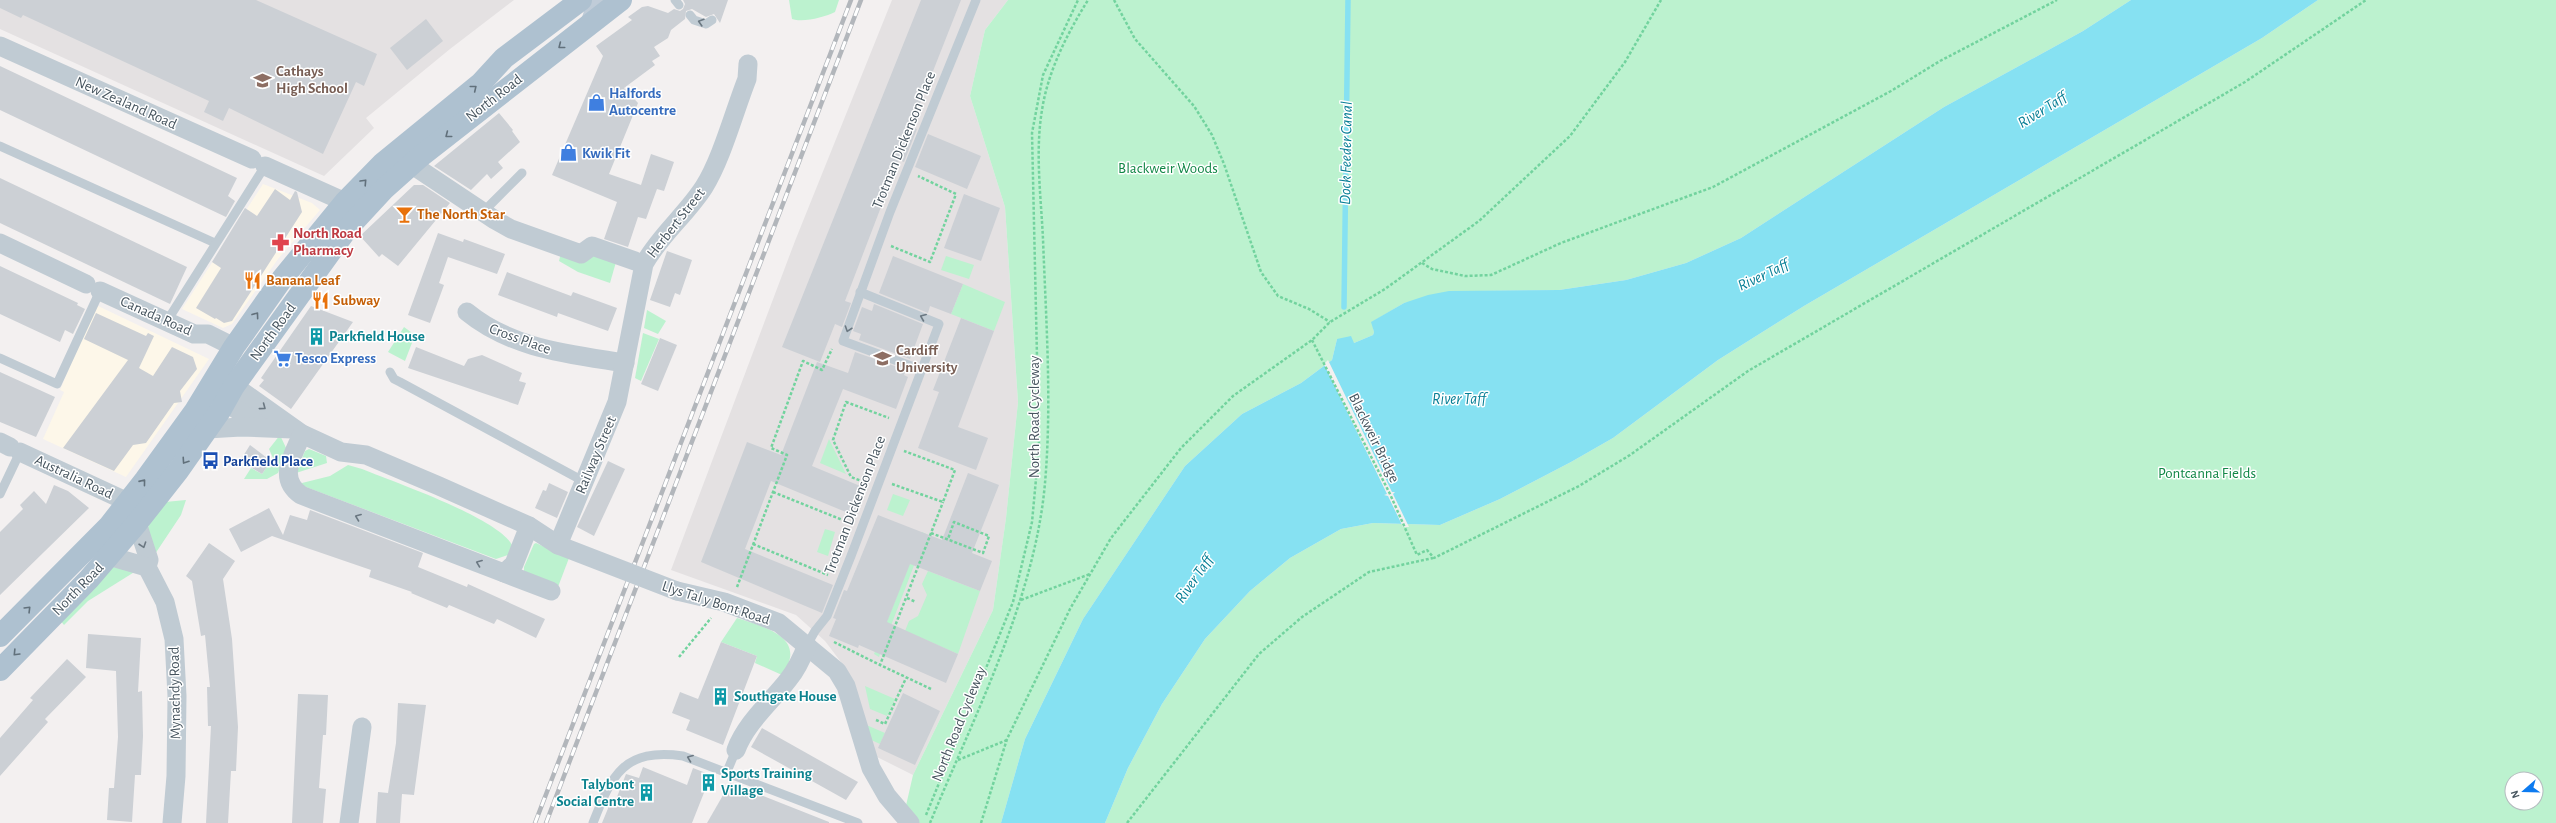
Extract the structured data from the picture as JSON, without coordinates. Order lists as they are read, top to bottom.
{
  "streets": {
    "main road": ["North Road"],
    "street": [
      "New Zealand Road",
      "Herbert Street",
      "Canada Road",
      "Cross Place",
      "Railway Street",
      "Australia Road",
      "Llys Tal y Bont Road",
      "Mynachdy Road"
    ],
    "lane": ["Trotman Dickenson Place"],
    "path": ["North Road Cycleway", "Blackweir Bridge"]
  },
  "crossings": [
    ["North Road", "New Zealand Road"],
    ["North Road", "Canada Road"],
    ["North Road", "Australia Road"],
    ["North Road", "Mynachdy Road"],
    ["Trotman Dickenson Place", "Llys Tal y Bont Road"],
    ["Herbert Street", "Cross Place"],
    ["Herbert Street", "Railway Street"],
    ["Cross Place", "Railway Street"],
    ["Railway Street", "Llys Tal y Bont Road"]
  ],
  "water": ["River Taff", "Dock Feeder Canal"],
  "parks": ["Blackweir Woods", "Pontcanna Fields"],
  "places": {
    "school or university": ["Cathays High School", "Cardiff University"],
    "shop": ["Halfords Autocentre", "Kwik Fit"],
    "bar": ["The North Star"],
    "pharmacy": ["North Road Pharmacy"],
    "restaurant": ["Banana Leaf", "Subway"],
    "building": [
      "Parkfield House",
      "Southgate House",
      "Sports Training Village",
      "Talybont Social Centre"
    ],
    "supermarket": ["Tesco Express"],
    "bus stop": ["Parkfield Place"]
  },
  "north": "left"
}
